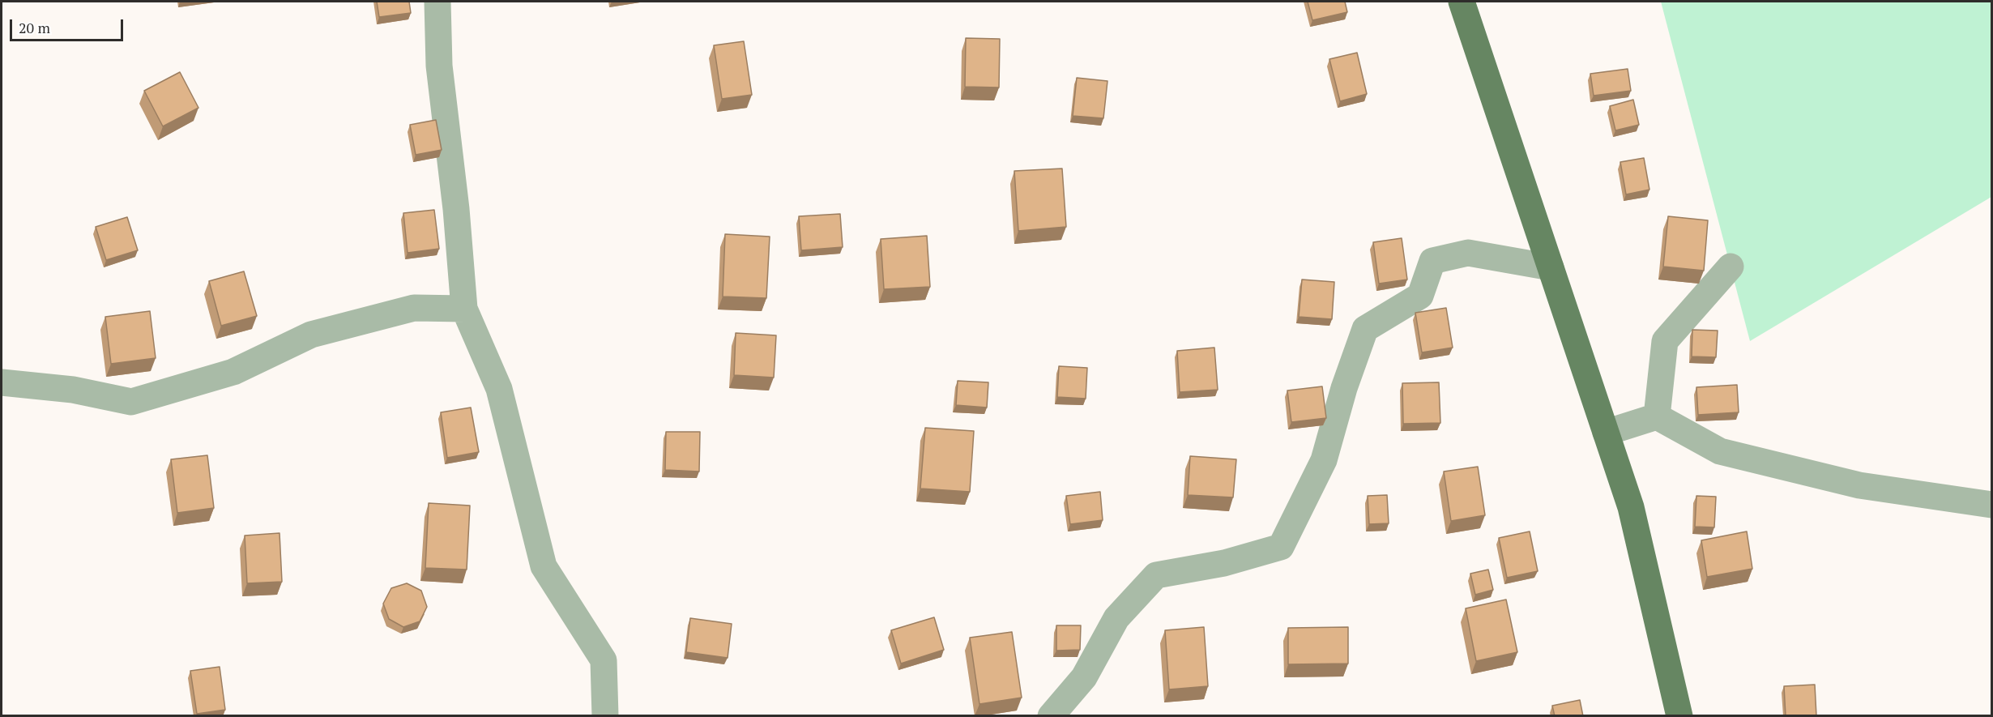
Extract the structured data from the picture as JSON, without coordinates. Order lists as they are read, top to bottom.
{
  "scale_bar": "20 m"
}
